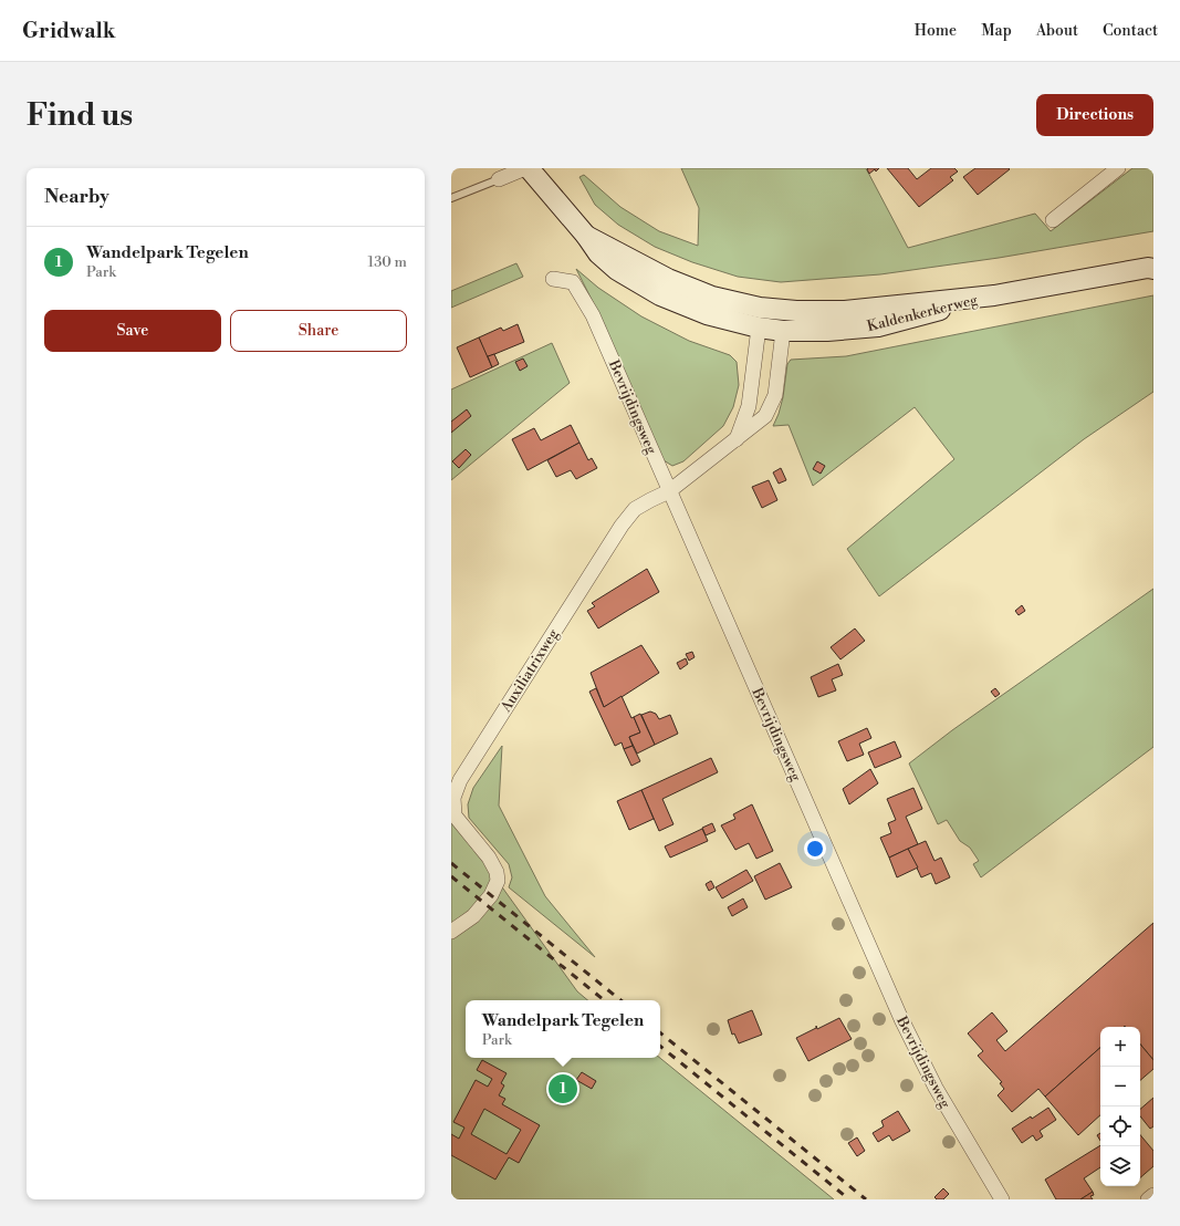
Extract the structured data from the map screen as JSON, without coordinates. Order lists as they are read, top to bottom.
{
  "streets": {
    "main road": ["Kaldenkerkerweg"],
    "street": ["Bevrijdingsweg", "Auxiliatrixweg"]
  },
  "crossings": [
    ["Kaldenkerkerweg", "Auxiliatrixweg"],
    ["Bevrijdingsweg", "Auxiliatrixweg"]
  ],
  "page": {
    "header": "Gridwalk",
    "nav": [
      "Home",
      "Map",
      "About",
      "Contact"
    ],
    "buttons": [
      "Directions",
      ["Save", "Share"]
    ],
    "title": "Find us",
    "heading": "Nearby",
    "list": [
      {
        "mark": "1",
        "name": "Wandelpark Tegelen",
        "note": "Park",
        "value": "130 m"
      }
    ],
    "popup": ["Wandelpark Tegelen", "Park"],
    "map_buttons": ["+", "−"],
    "pins": "1"
  }
}
